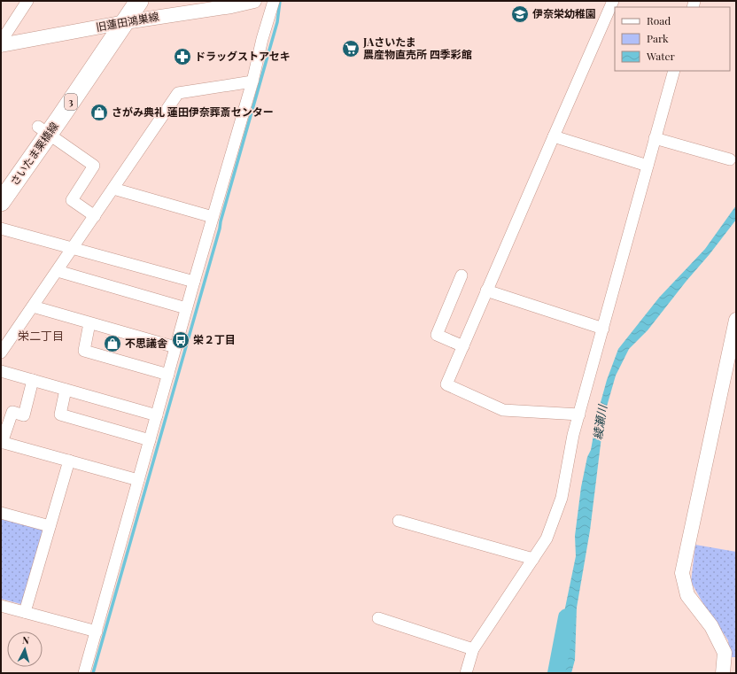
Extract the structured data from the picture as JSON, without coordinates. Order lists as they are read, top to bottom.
{
  "streets": {
    "main road": ["3", "さいたま栗橋線"],
    "street": ["旧蓮田鴻巣線"]
  },
  "crossings": [
    ["旧蓮田鴻巣線", "さいたま栗橋線"]
  ],
  "districts": ["栄二丁目"],
  "water": ["綾瀬川"],
  "places": {
    "school or university": ["伊奈栄幼稚園"],
    "supermarket": ["JAさいたま 農産物直売所 四季彩館"],
    "pharmacy": ["ドラッグストアセキ"],
    "shop": ["さがみ典礼 蓮田伊奈葬斎センター", "不思議舎"],
    "bus stop": ["栄２丁目"]
  },
  "legend": ["Road", "Park", "Water"],
  "north": "top"
}
